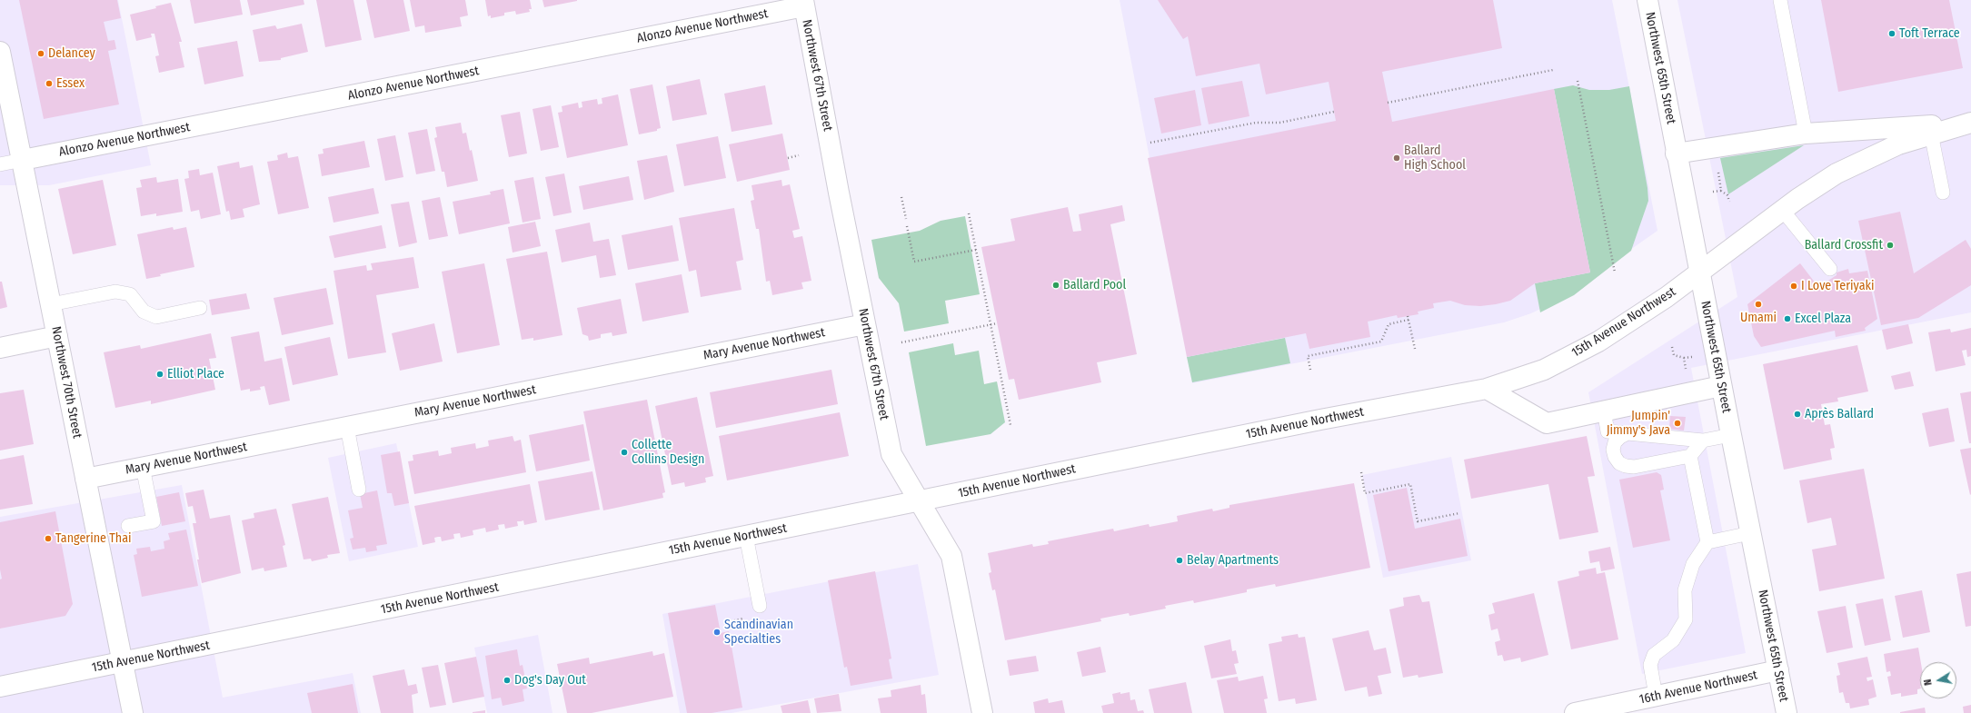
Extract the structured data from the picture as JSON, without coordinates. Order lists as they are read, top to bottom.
{
  "streets": {
    "street": [
      "Alonzo Avenue Northwest",
      "Northwest 65th Street",
      "Northwest 67th Street",
      "15th Avenue Northwest",
      "Mary Avenue Northwest",
      "Northwest 70th Street",
      "16th Avenue Northwest"
    ]
  },
  "crossings": [
    ["Alonzo Avenue Northwest", "Northwest 67th Street"],
    ["Alonzo Avenue Northwest", "Northwest 70th Street"],
    ["Northwest 65th Street", "15th Avenue Northwest"],
    ["Northwest 65th Street", "16th Avenue Northwest"],
    ["Northwest 67th Street", "15th Avenue Northwest"],
    ["Northwest 67th Street", "Mary Avenue Northwest"],
    ["15th Avenue Northwest", "Northwest 70th Street"],
    ["Mary Avenue Northwest", "Northwest 70th Street"]
  ],
  "places": [
    "Toft Terrace",
    "Delancey",
    "Essex",
    "Ballard High School",
    "Ballard Crossfit",
    "Ballard Pool",
    "I Love Teriyaki",
    "Umami",
    "Excel Plaza",
    "Elliot Place",
    "Après Ballard",
    "Jumpin' Jimmy's Java",
    "Collette Collins Design",
    "Tangerine Thai",
    "Belay Apartments",
    "Scandinavian Specialties",
    "Dog's Day Out"
  ],
  "north": "left"
}
